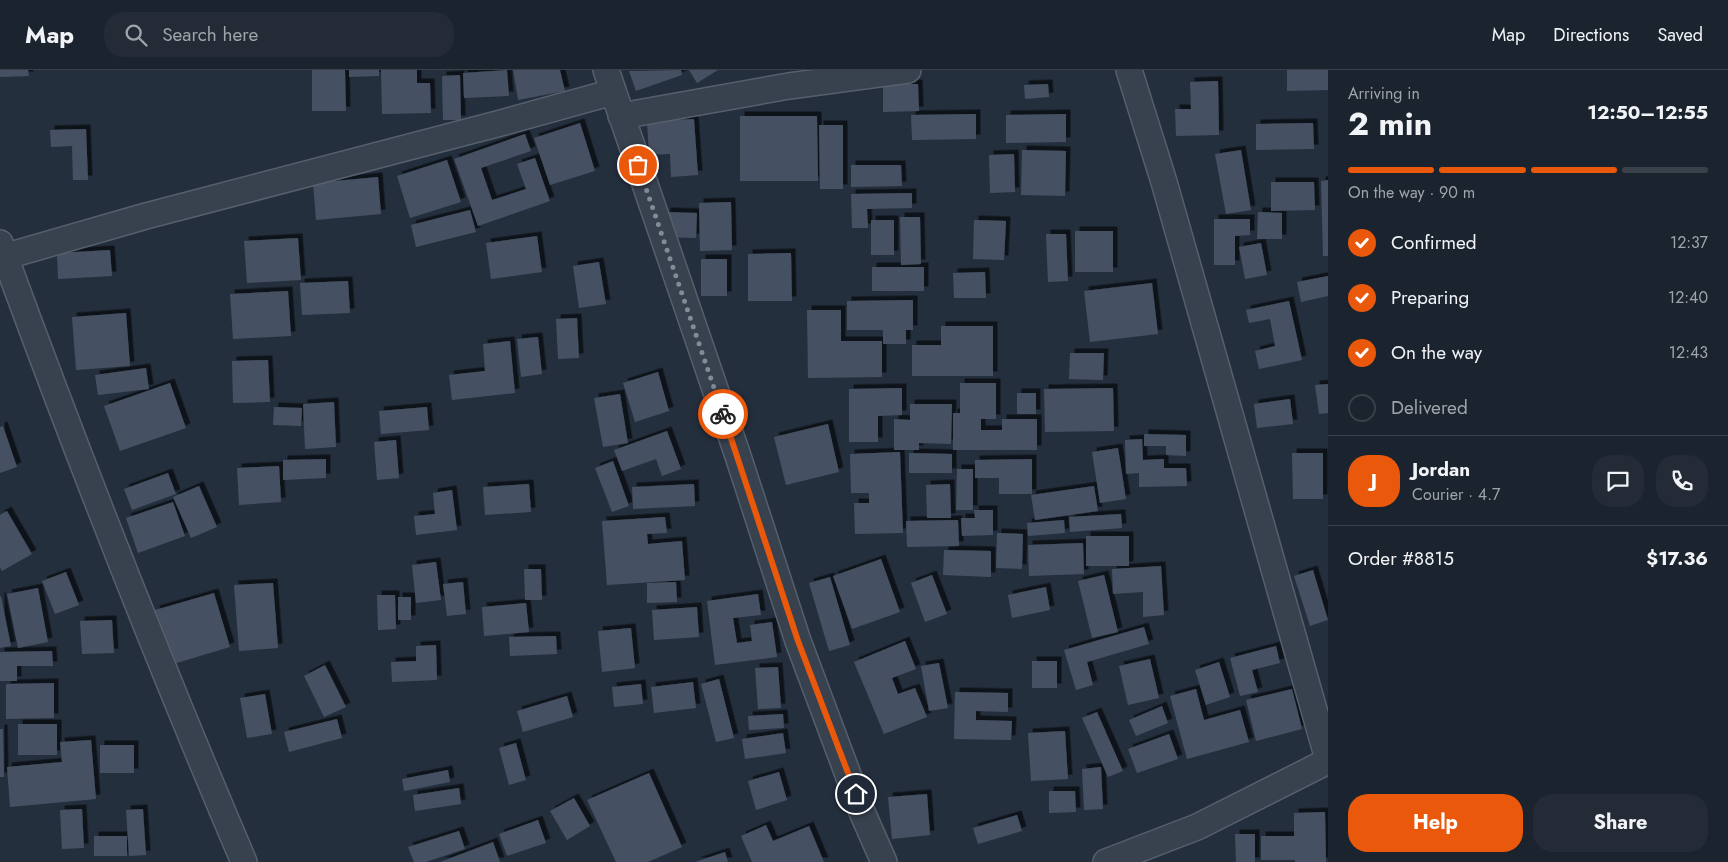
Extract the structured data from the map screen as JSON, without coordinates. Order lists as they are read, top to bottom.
{
  "page": {
    "header": "Map",
    "search": "Search here",
    "nav": ["Map", "Directions", "Saved"],
    "heading": ["2 min", "Arriving in", "12:50–12:55"],
    "panel": [
      "Jordan",
      "Courier · 4.7",
      "Order #8815",
      "$17.36"
    ],
    "bar": "On the way · 90 m",
    "list": [
      ["Confirmed", "12:37"],
      ["Preparing", "12:40"],
      ["On the way", "12:43"],
      "Delivered"
    ],
    "round": "J",
    "buttons": ["Help", "Share"]
  }
}
